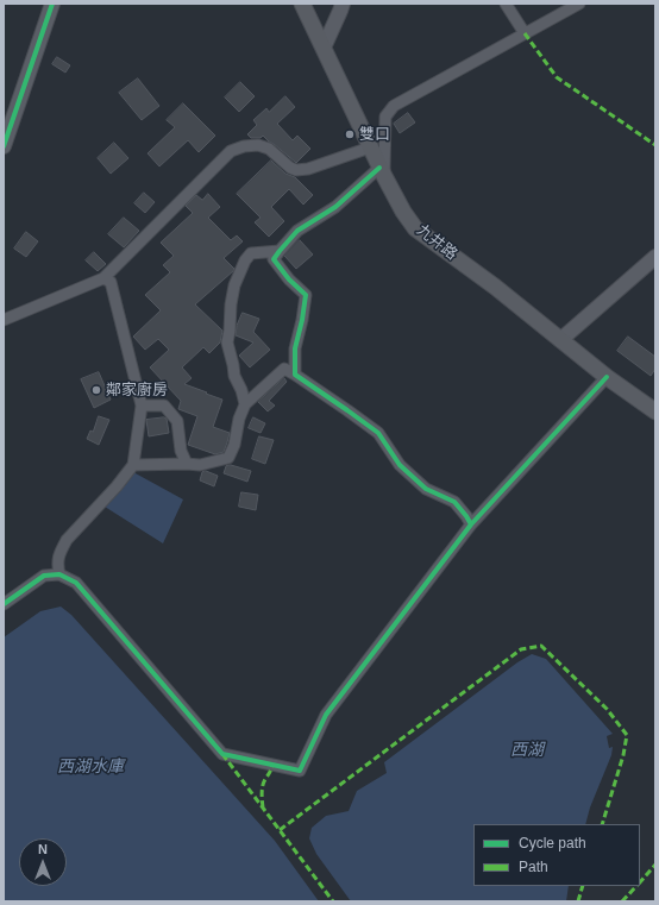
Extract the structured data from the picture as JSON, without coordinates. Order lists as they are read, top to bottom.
{
  "streets": {
    "main road": ["九井路"]
  },
  "water": ["西湖", "西湖水庫"],
  "places": ["雙口", "鄰家廚房"],
  "legend": ["Cycle path", "Path"],
  "north": "top"
}
